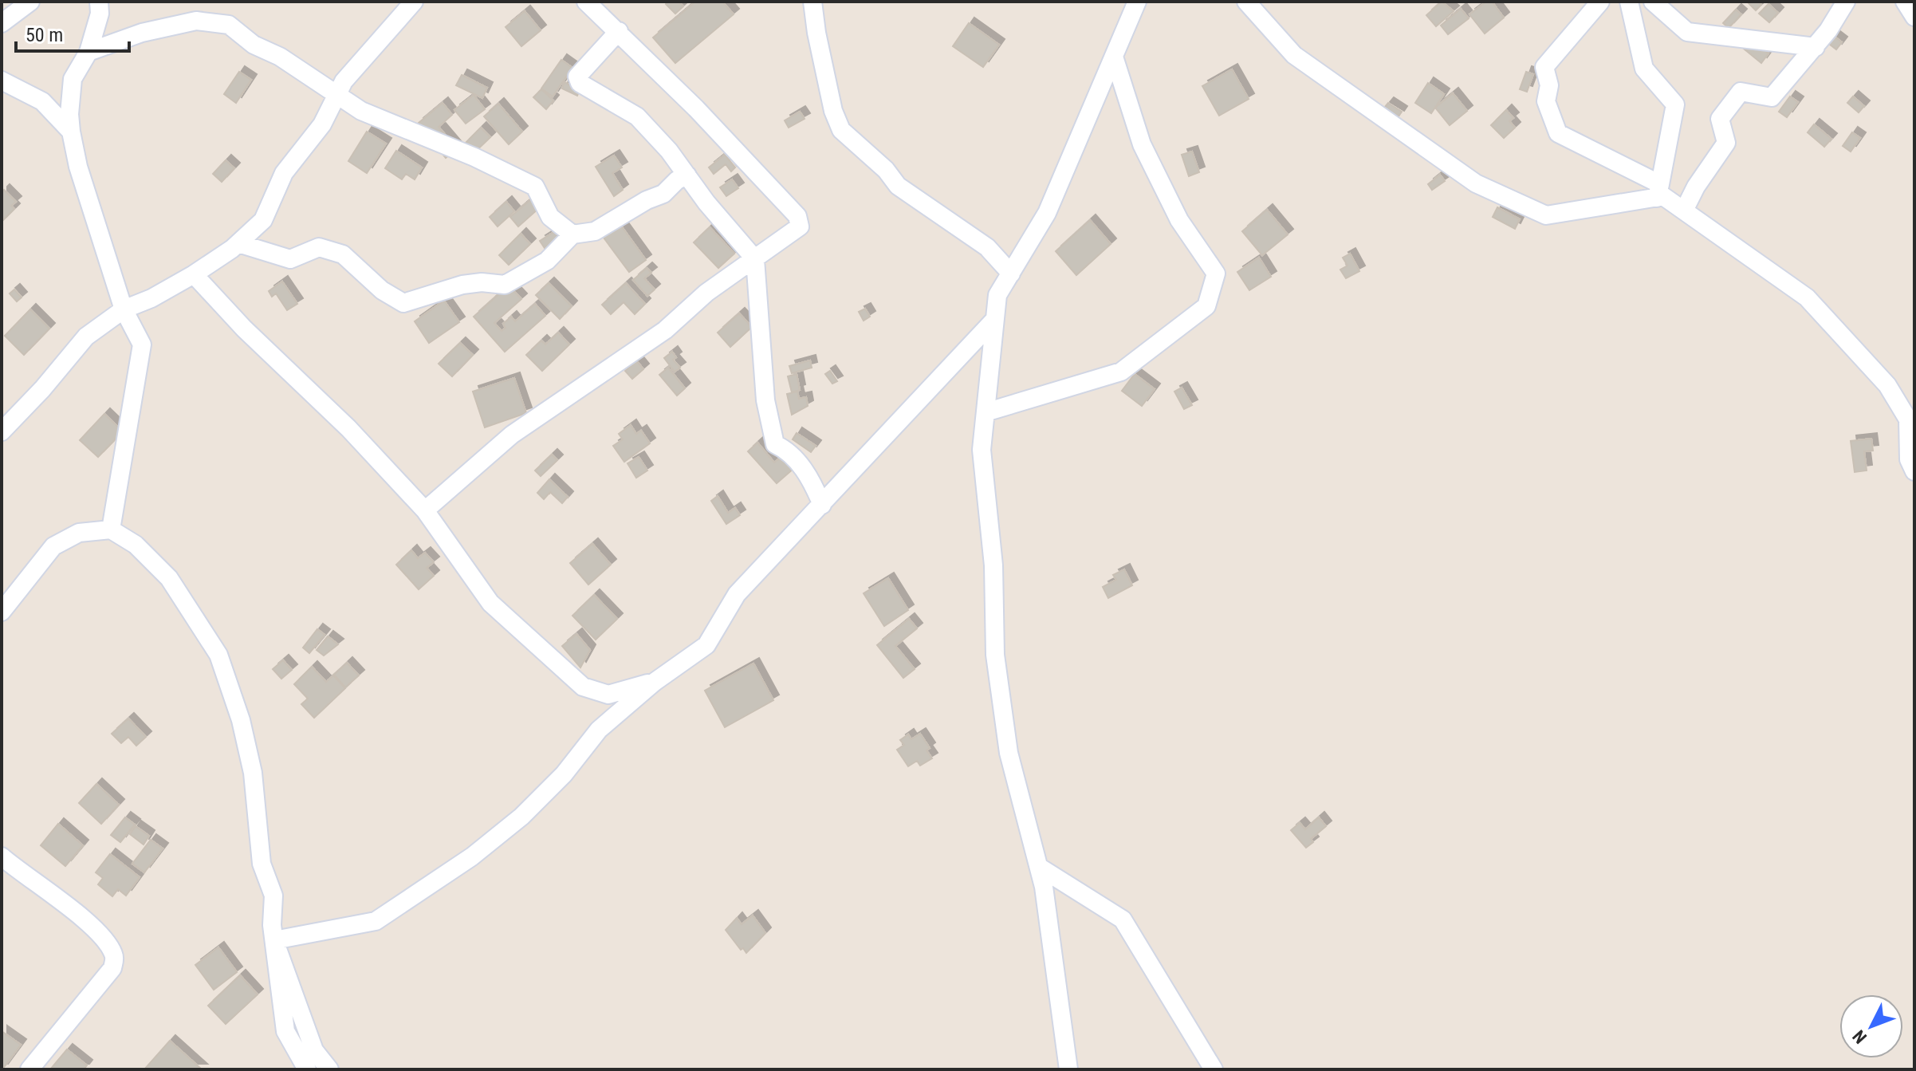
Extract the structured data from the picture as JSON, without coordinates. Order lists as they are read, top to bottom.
{
  "scale_bar": "50 m",
  "north": "bottom left"
}
